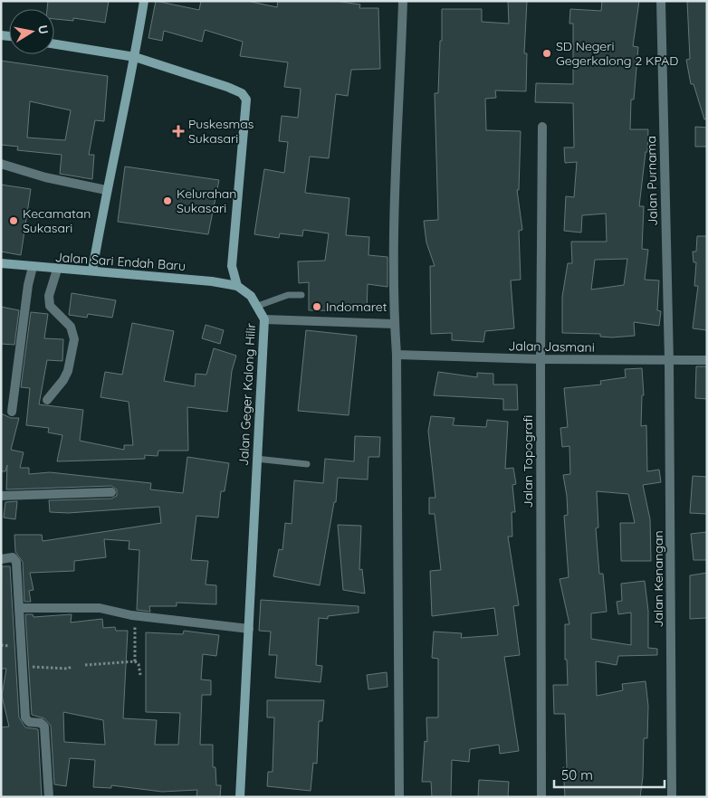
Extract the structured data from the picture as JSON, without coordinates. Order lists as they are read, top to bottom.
{
  "streets": {
    "main road": ["Jalan Sari Endah Baru", "Jalan Geger Kalong Hilir"],
    "street": [
      "Jalan Purnama",
      "Jalan Jasmani",
      "Jalan Topografi",
      "Jalan Kenangan"
    ]
  },
  "crossings": [
    ["Jalan Purnama", "Jalan Jasmani"],
    ["Jalan Purnama", "Jalan Kenangan"],
    ["Jalan Sari Endah Baru", "Jalan Geger Kalong Hilir"],
    ["Jalan Jasmani", "Jalan Topografi"],
    ["Jalan Jasmani", "Jalan Kenangan"]
  ],
  "places": {
    "other": [
      "SD Negeri Gegerkalong 2 KPAD",
      "Kelurahan Sukasari",
      "Kecamatan Sukasari",
      "Indomaret"
    ],
    "health": ["Puskesmas Sukasari"]
  },
  "scale_bar": "50 m",
  "north": "right"
}
